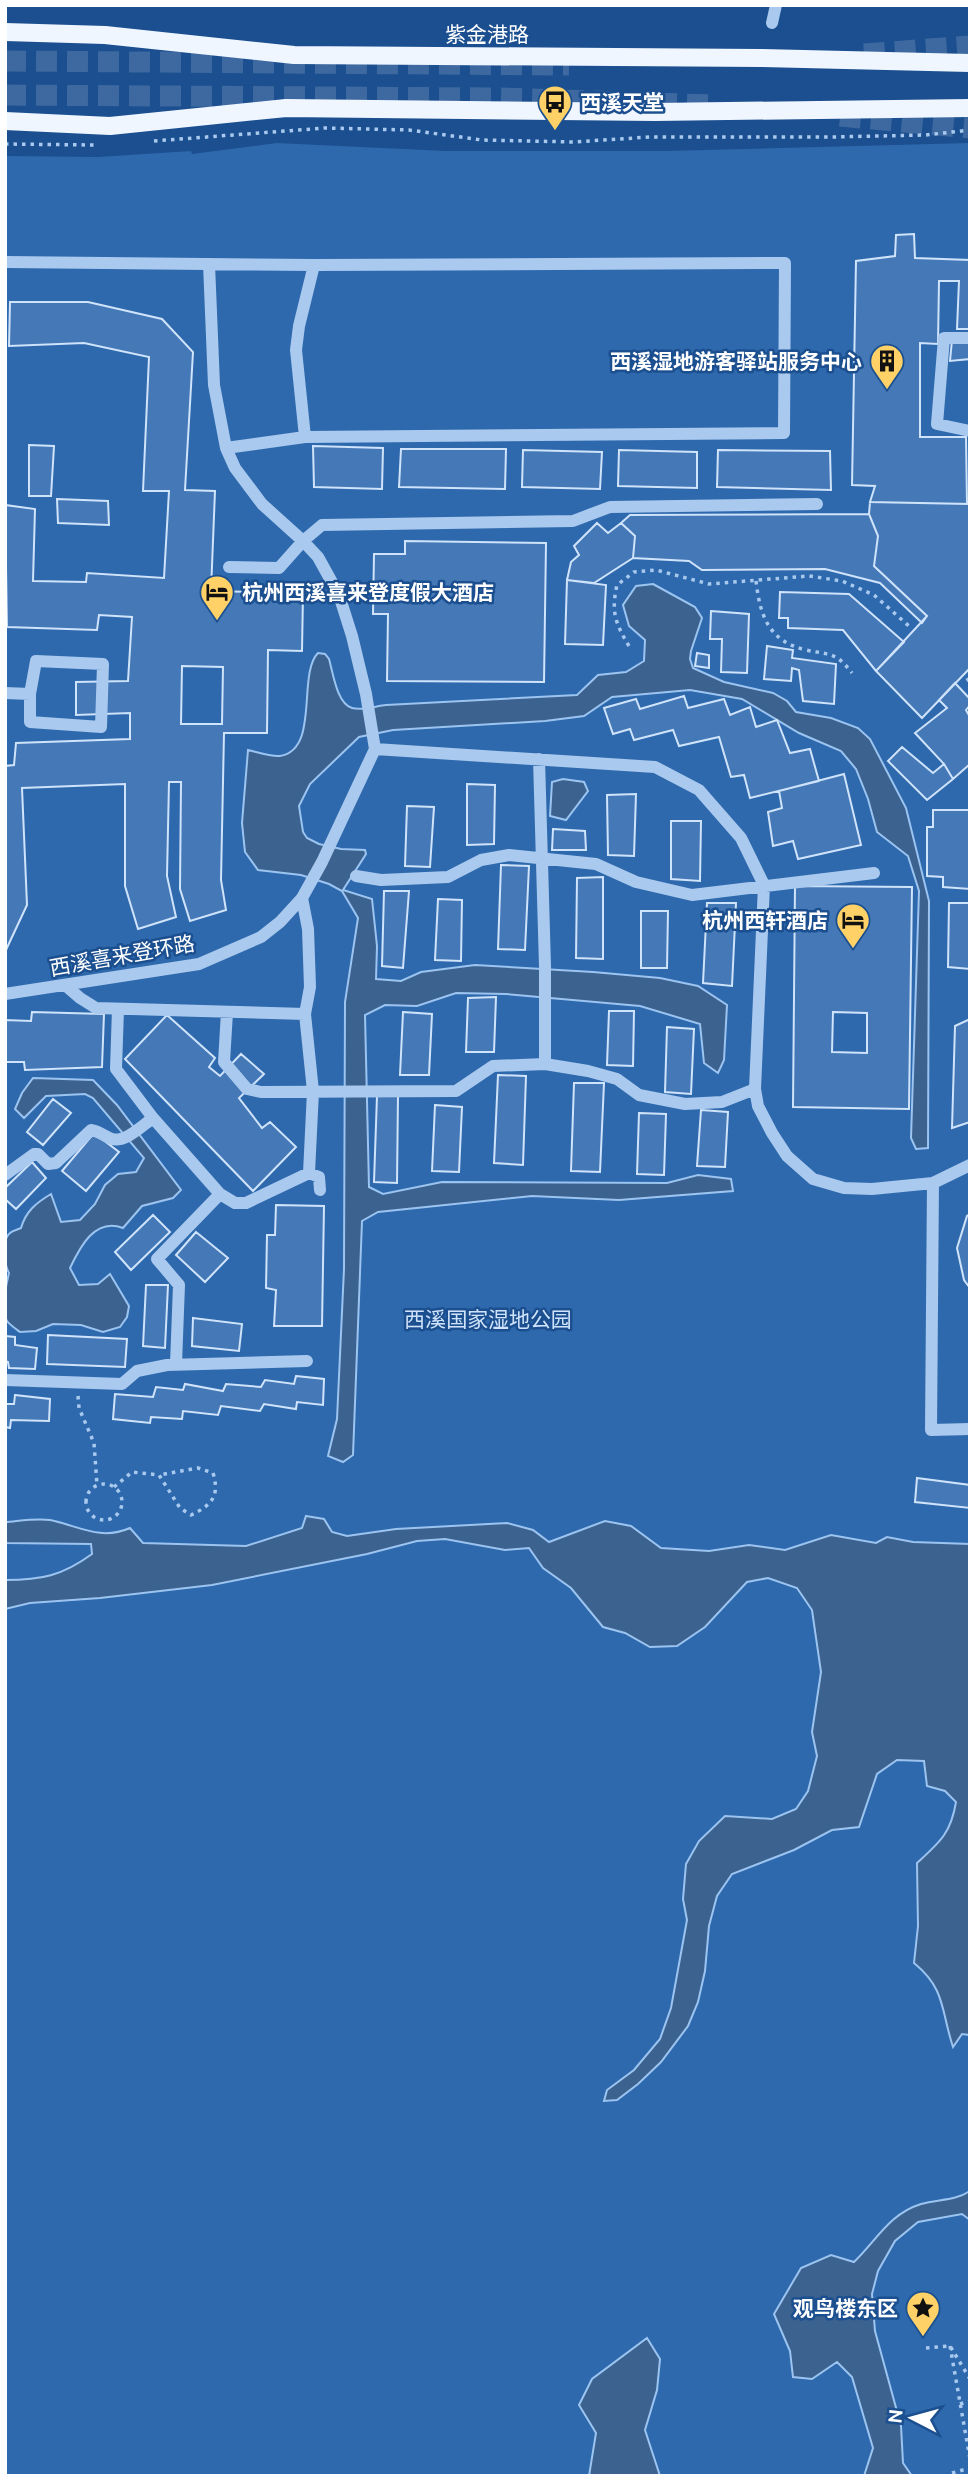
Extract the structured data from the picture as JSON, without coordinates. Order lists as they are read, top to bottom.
{
  "streets": {
    "main road": ["紫金港路"],
    "street": ["西溪喜来登环路"]
  },
  "parks": ["西溪国家湿地公园"],
  "places": {
    "bus stop": ["西溪天堂"],
    "building": ["西溪湿地游客驿站服务中心"],
    "hotel": ["杭州西溪喜来登度假大酒店", "杭州西轩酒店"],
    "place": ["观鸟楼东区"]
  },
  "north": "left"
}
